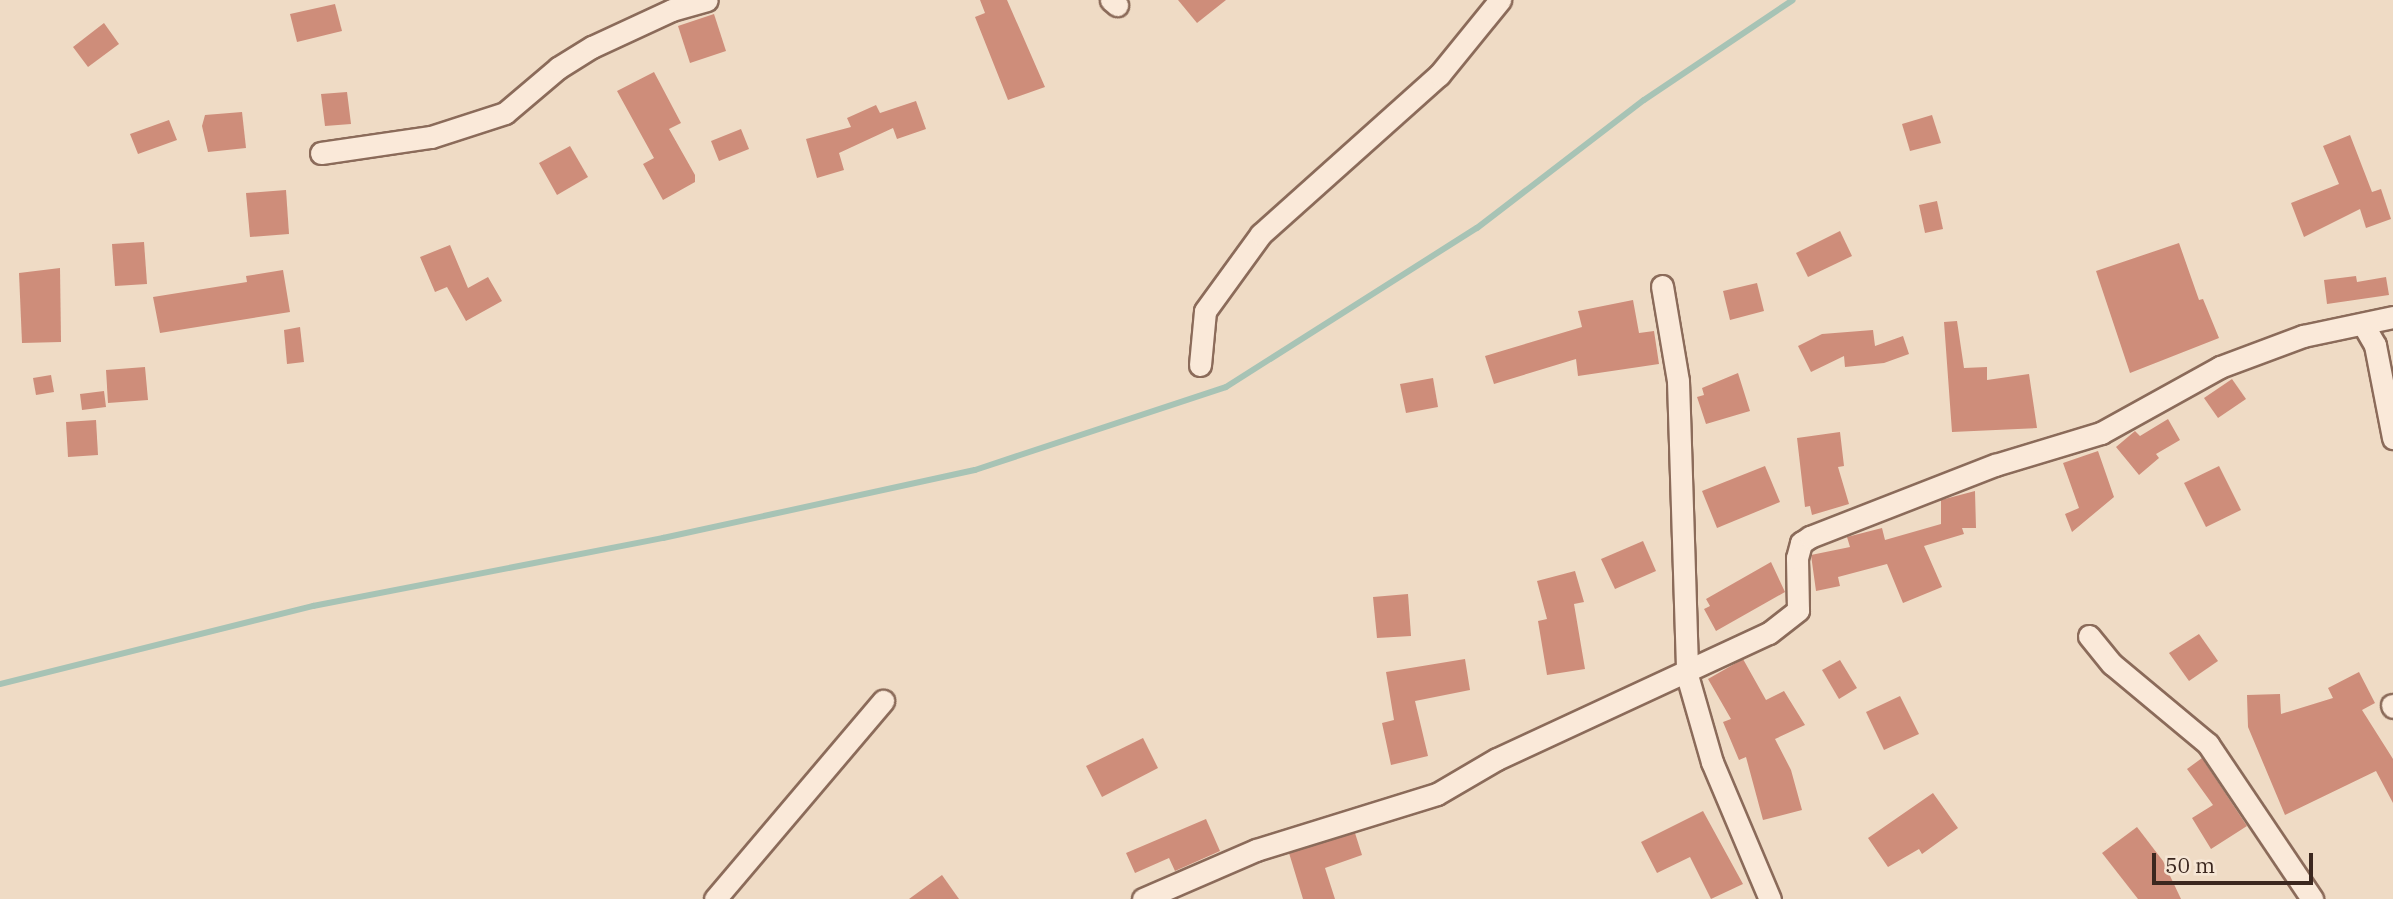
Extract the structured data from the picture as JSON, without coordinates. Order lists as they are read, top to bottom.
{
  "scale_bar": "50 m"
}
